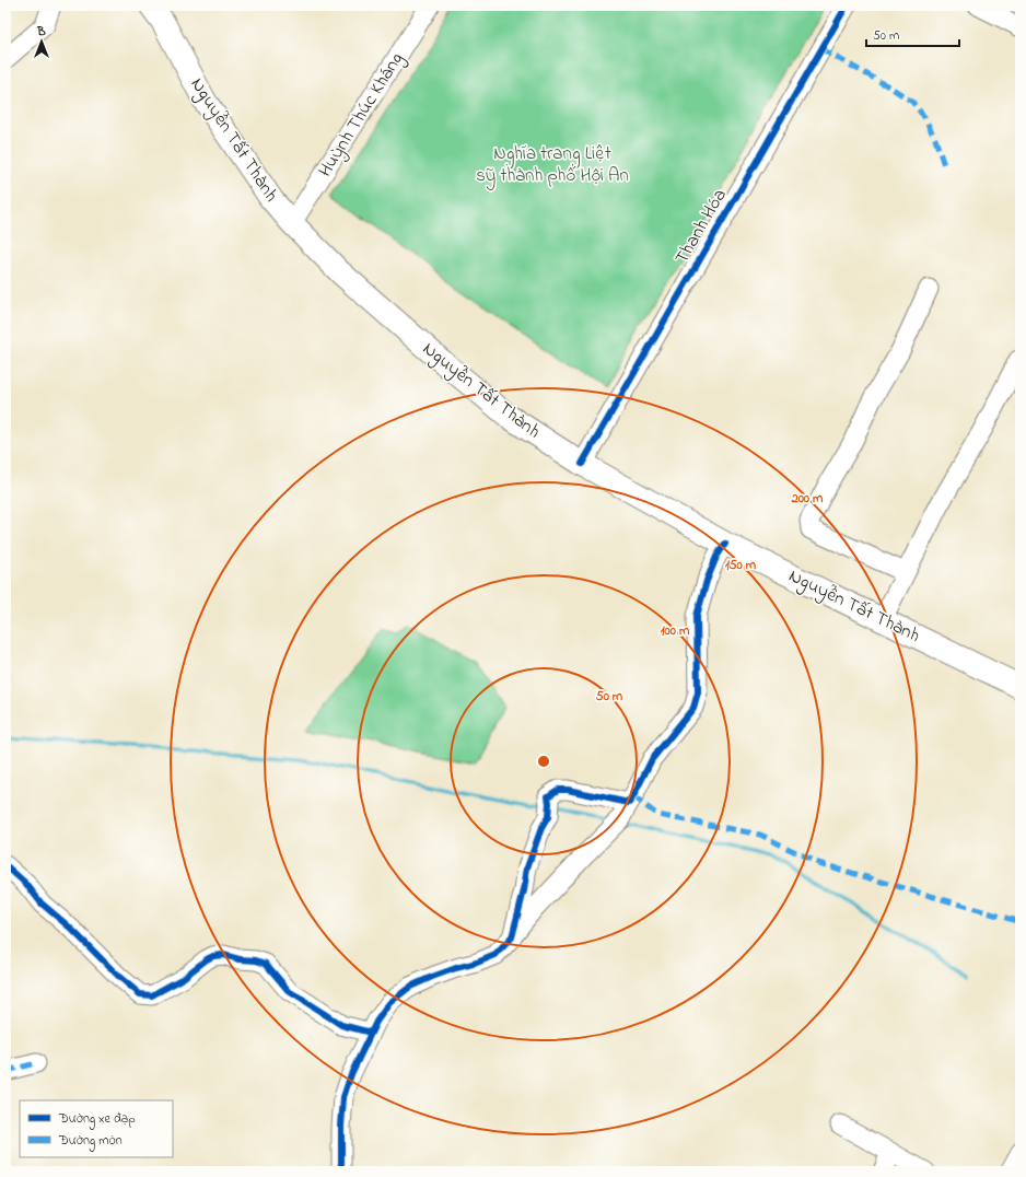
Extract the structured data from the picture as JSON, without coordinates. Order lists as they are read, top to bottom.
{
  "streets": {
    "main road": ["Nguyễn Tất Thành"],
    "street": ["Huỳnh Thúc Kháng", "Thanh Hóa"]
  },
  "crossings": [
    ["Huỳnh Thúc Kháng", "Nguyễn Tất Thành"],
    ["Nguyễn Tất Thành", "Thanh Hóa"]
  ],
  "parks": ["Nghĩa trang Liệt sỹ thành phố Hội An"],
  "legend": ["Đường xe đạp", "Đường mòn"],
  "scale_bar": "50 m",
  "north": "top",
  "rings": [
    "200 m",
    "150 m",
    "100 m",
    "50 m"
  ]
}
